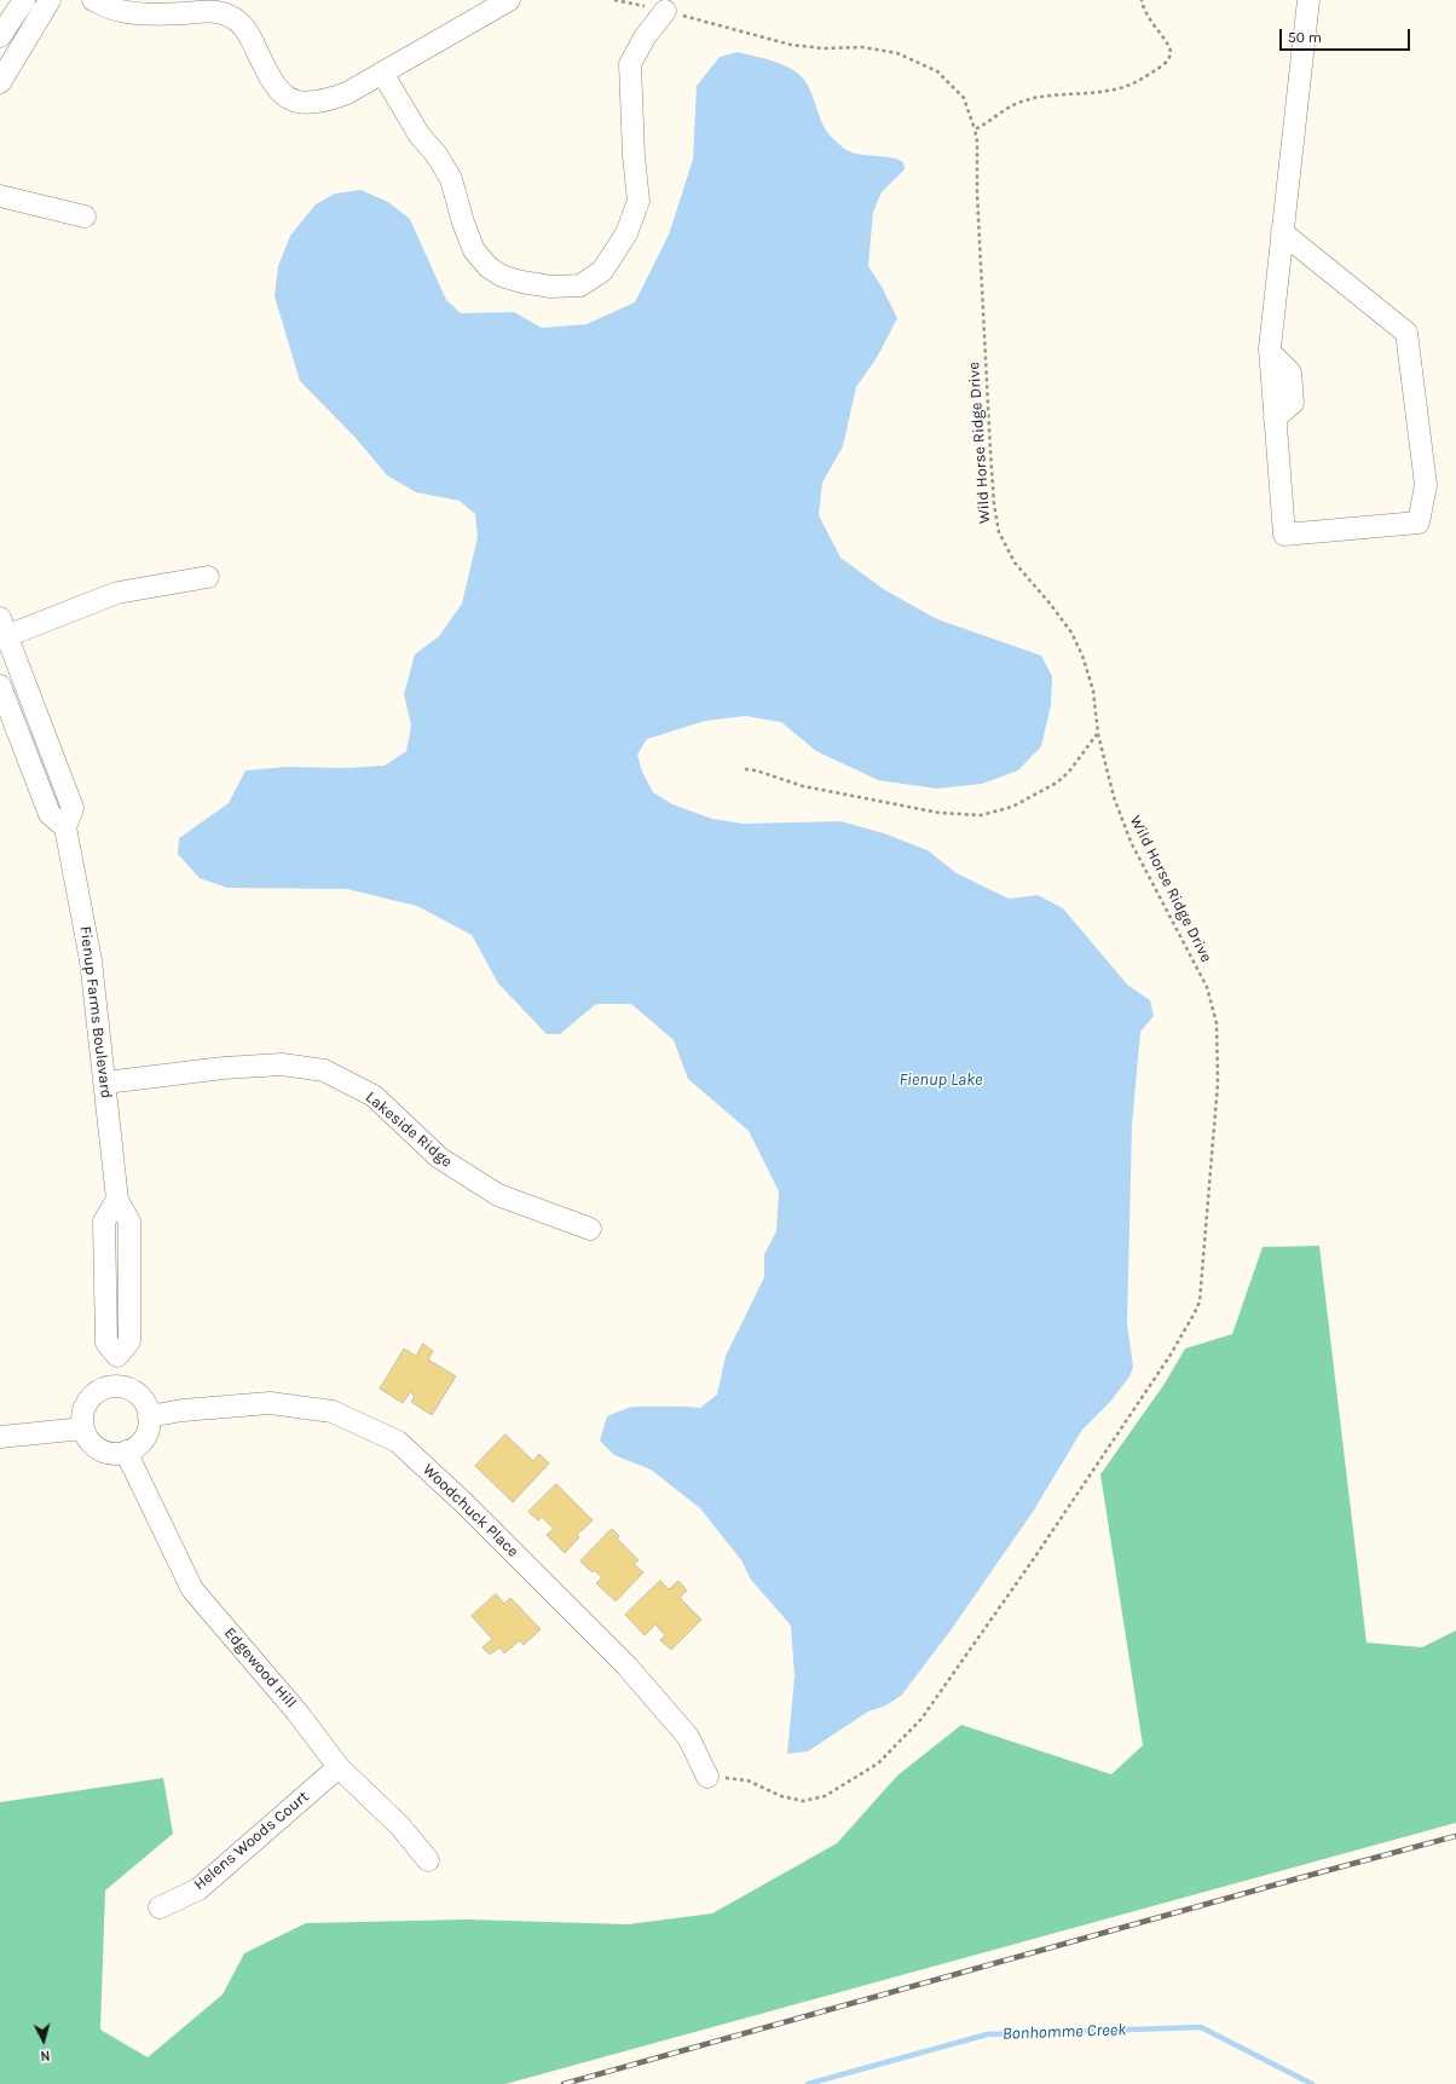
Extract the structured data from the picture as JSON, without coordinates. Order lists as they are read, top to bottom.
{
  "streets": {
    "street": [
      "Fienup Farms Boulevard",
      "Lakeside Ridge",
      "Woodchuck Place",
      "Edgewood Hill",
      "Helens Woods Court"
    ],
    "path": ["Wild Horse Ridge Drive"]
  },
  "crossings": [
    ["Wild Horse Ridge Drive", "Woodchuck Place"],
    ["Fienup Farms Boulevard", "Lakeside Ridge"],
    ["Fienup Farms Boulevard", "Woodchuck Place"],
    ["Fienup Farms Boulevard", "Edgewood Hill"],
    ["Woodchuck Place", "Edgewood Hill"],
    ["Edgewood Hill", "Helens Woods Court"]
  ],
  "water": ["Fienup Lake", "Bonhomme Creek"],
  "scale_bar": "50 m",
  "north": "bottom"
}
